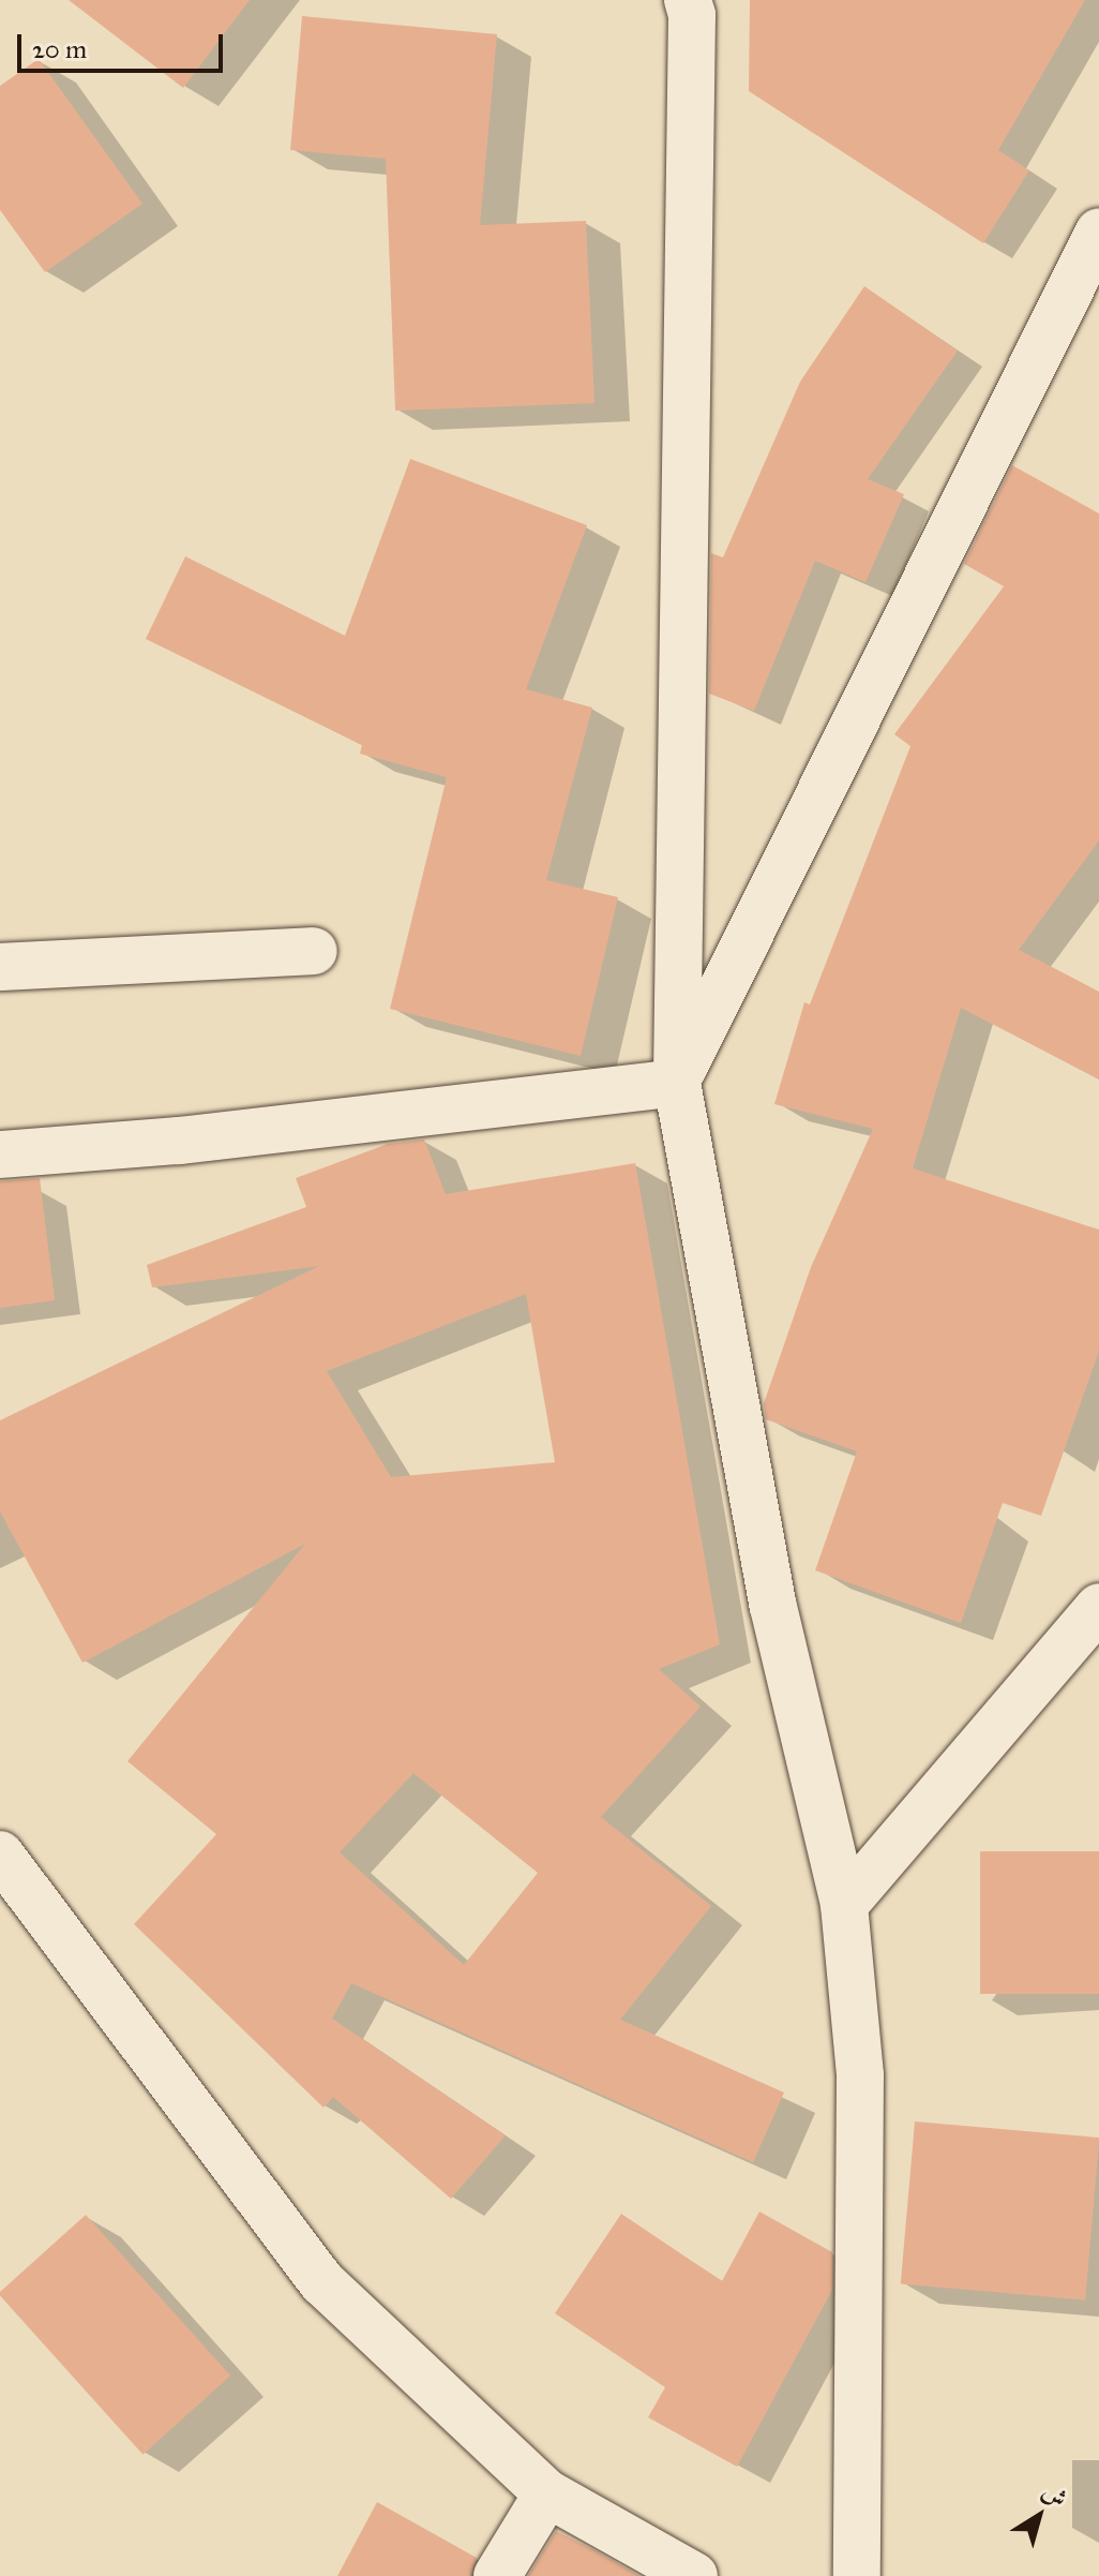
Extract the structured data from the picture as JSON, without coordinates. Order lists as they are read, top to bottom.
{
  "scale_bar": "20 m",
  "north": "top right"
}
